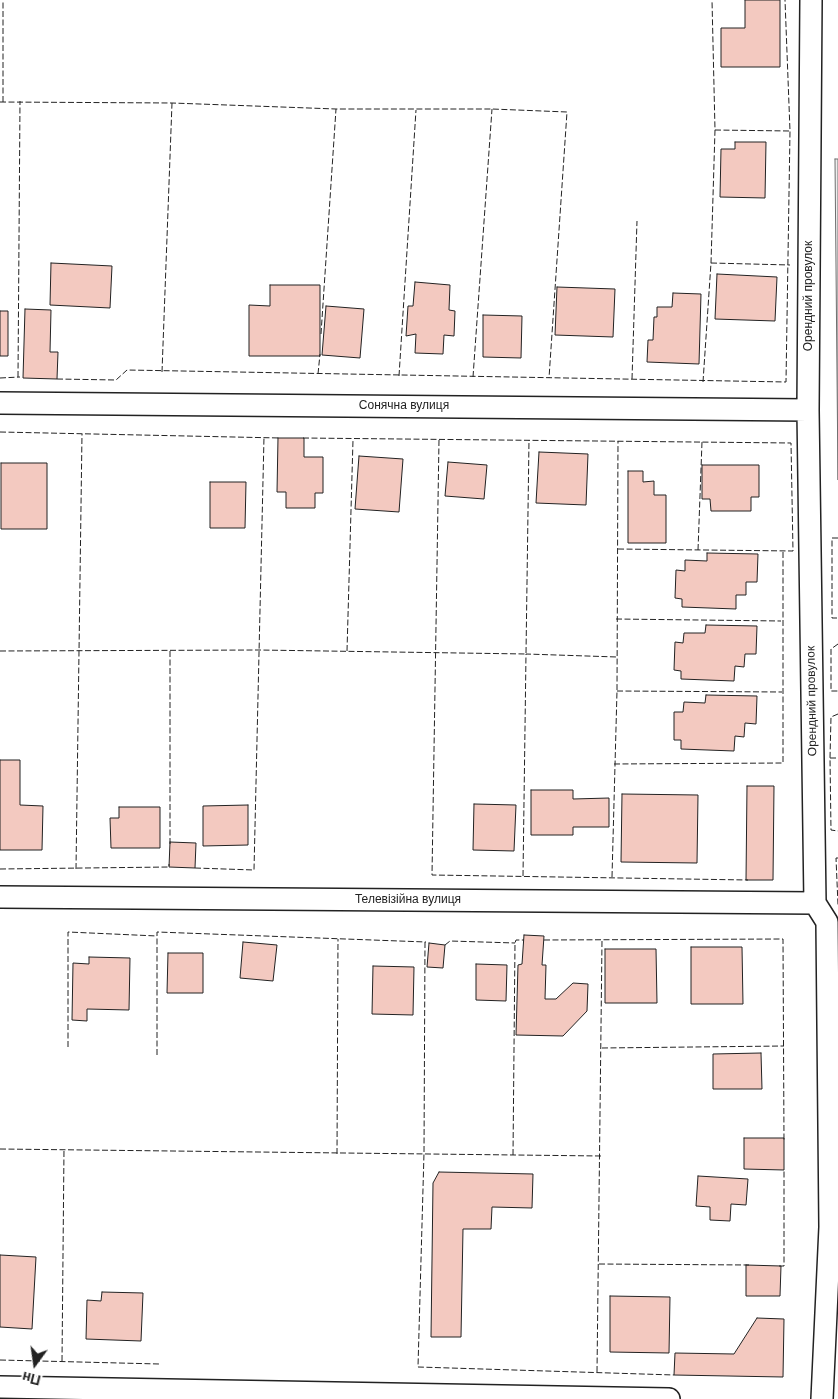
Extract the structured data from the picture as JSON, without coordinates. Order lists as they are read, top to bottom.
{
  "streets": {
    "street": ["Орендний провулок", "Сонячна вулиця", "Телевізійна вулиця"]
  },
  "crossings": [
    ["Орендний провулок", "Сонячна вулиця"],
    ["Орендний провулок", "Телевізійна вулиця"]
  ],
  "north": "bottom"
}
